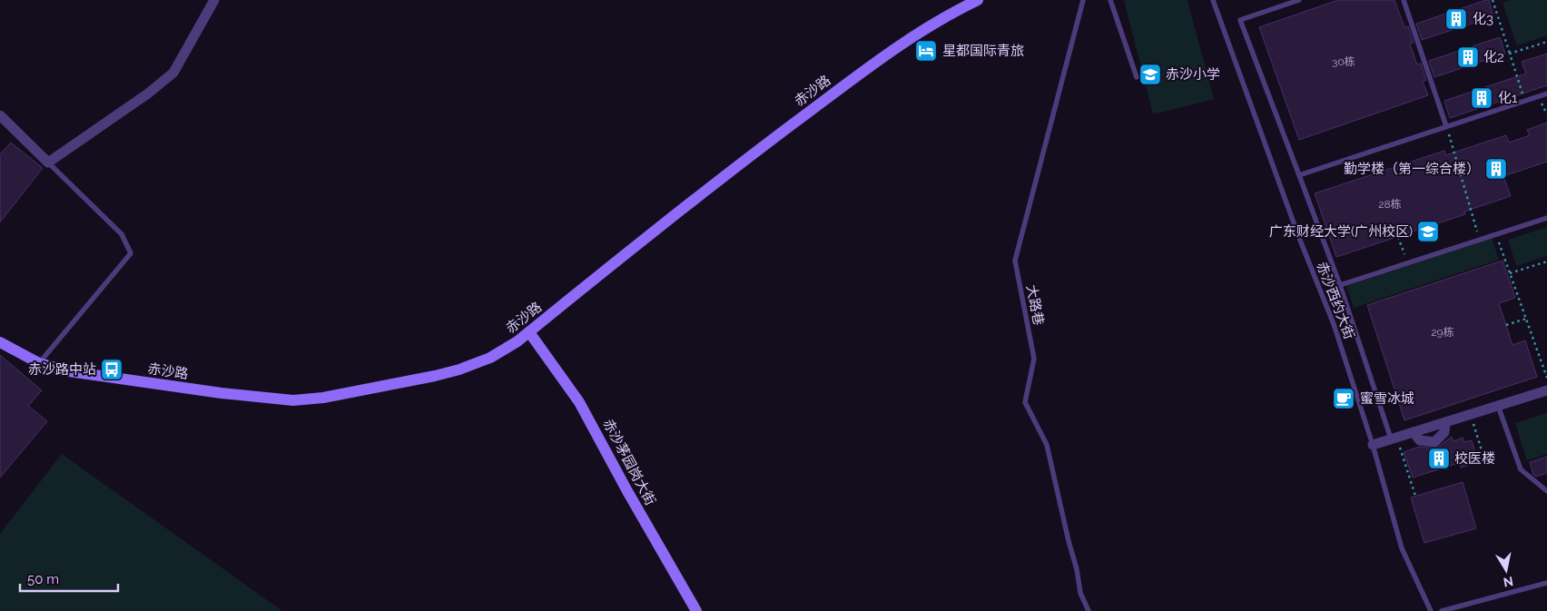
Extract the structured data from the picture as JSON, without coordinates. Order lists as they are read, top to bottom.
{
  "streets": {
    "street": ["赤沙路", "赤沙茅园岗大街"],
    "lane": ["赤沙西约大街", "大路巷"]
  },
  "crossings": [
    ["赤沙路", "赤沙茅园岗大街"]
  ],
  "places": {
    "building": [
      "化3",
      "化2",
      "化1",
      "勤学楼（第一综合楼）",
      "校医楼"
    ],
    "hotel": ["星都国际青旅"],
    "school or university": ["赤沙小学", "广东财经大学(广州校区)"],
    "bus stop": ["赤沙路中站"],
    "cafe": ["蜜雪冰城"]
  },
  "house_numbers": ["30栋", "28栋", "29栋"],
  "scale_bar": "50 m",
  "north": "bottom"
}
